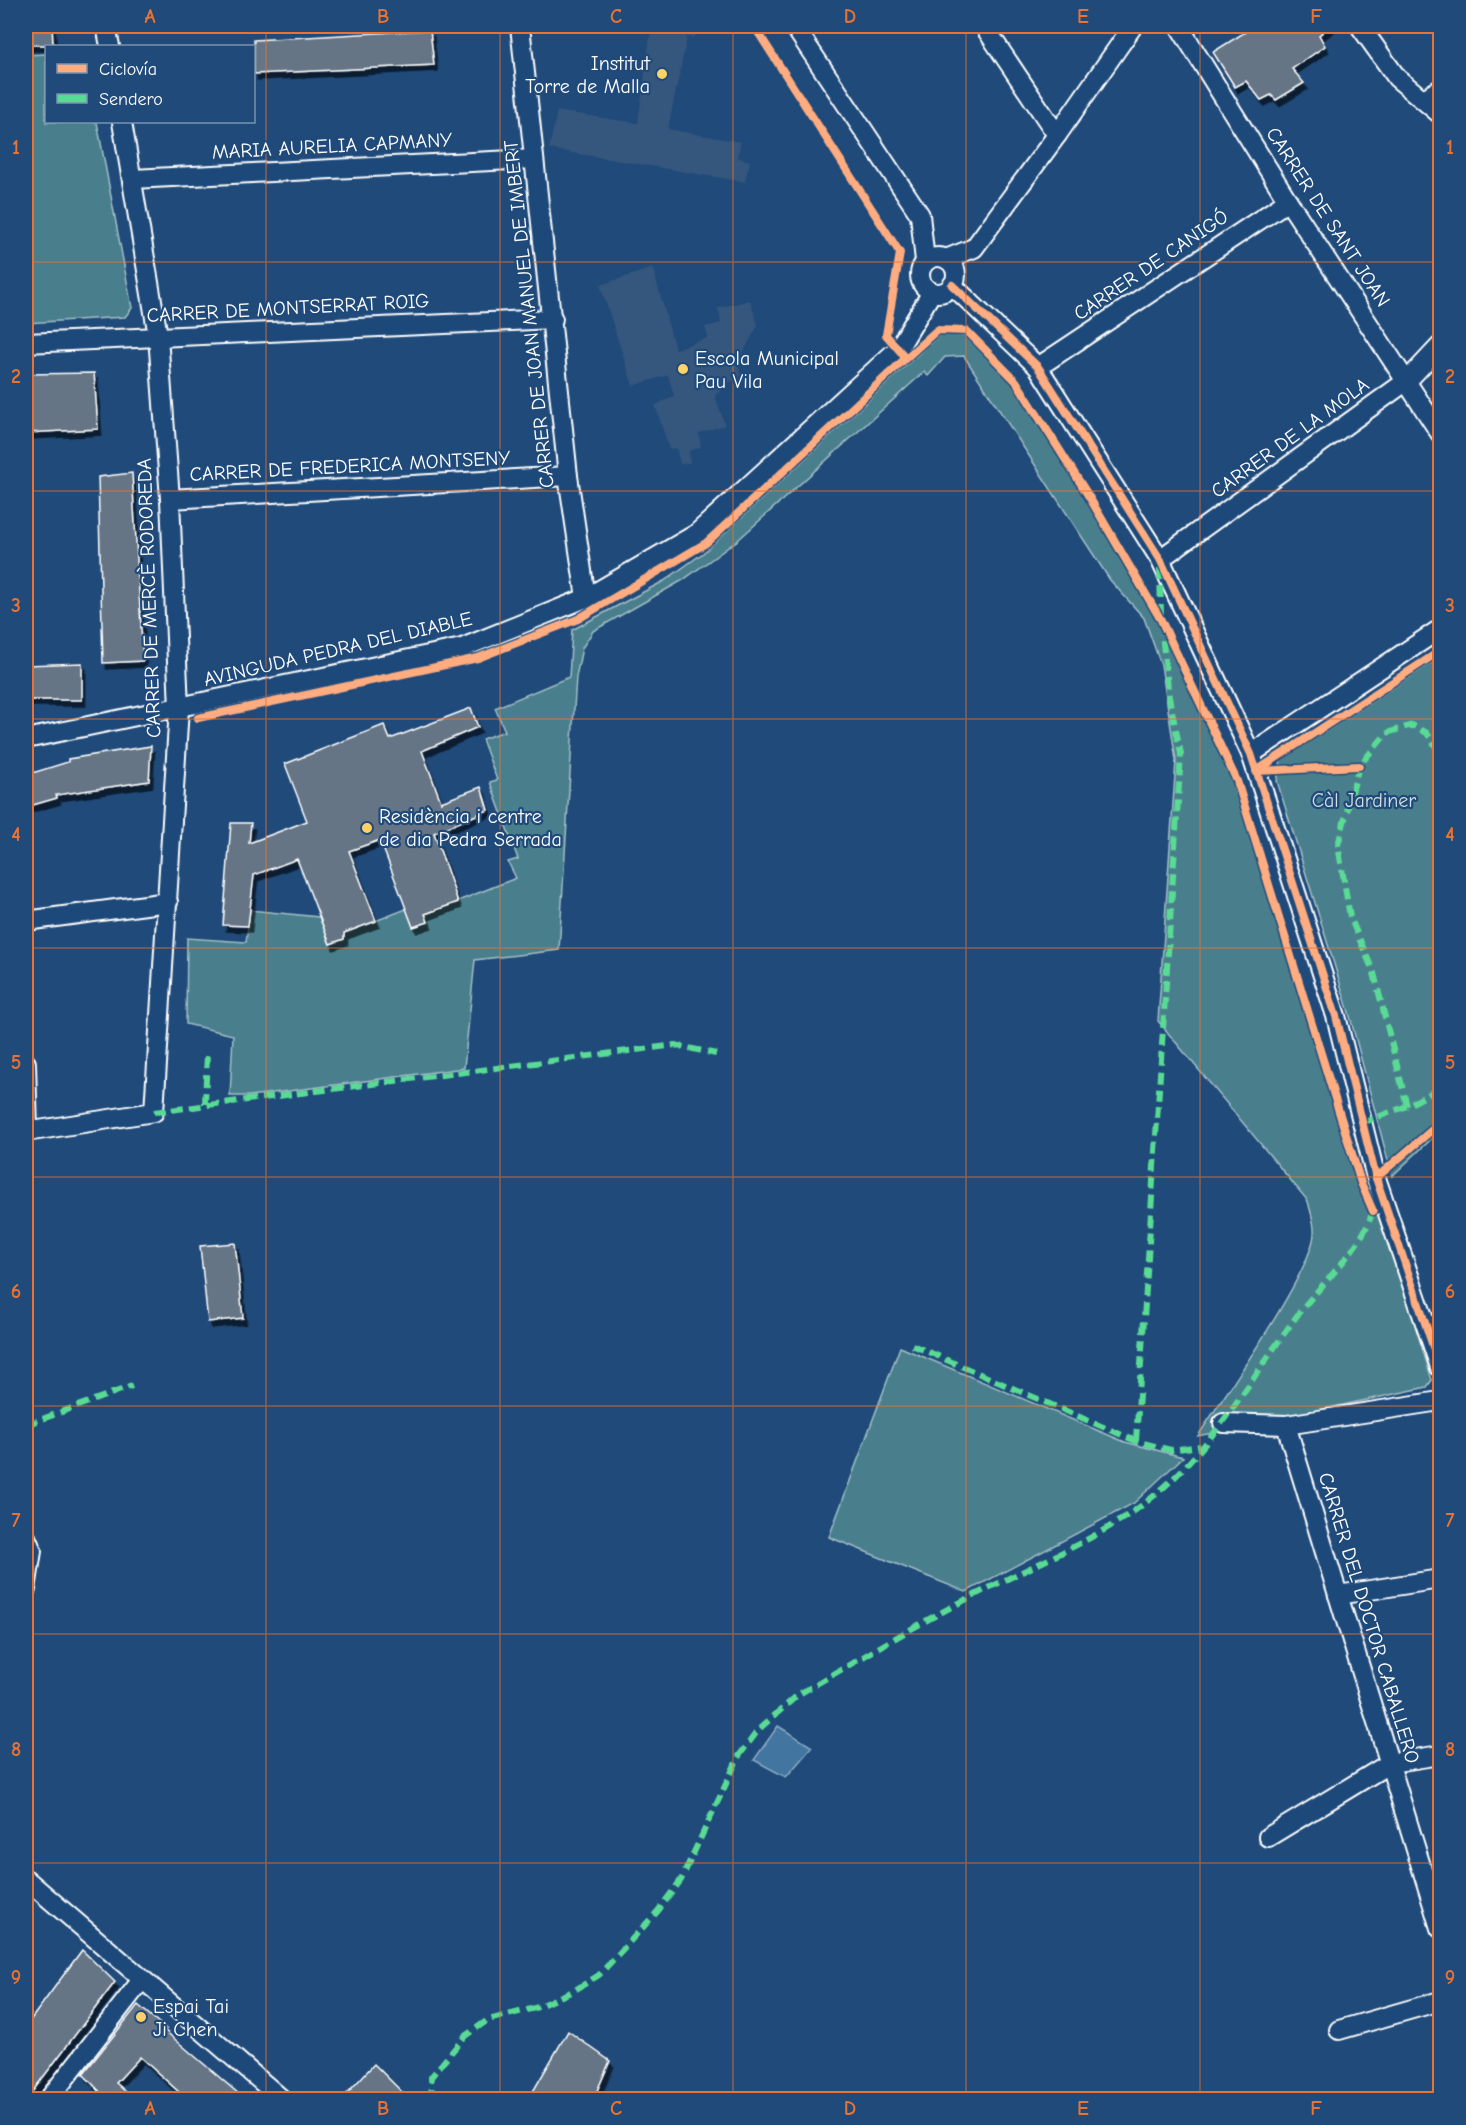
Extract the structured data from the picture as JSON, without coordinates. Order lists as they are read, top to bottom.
{
  "streets": {
    "street": [
      "MARIA AURELIA CAPMANY",
      "CARRER DE SANT JOAN",
      "CARRER DE CANIGÓ",
      "CARRER DE MONTSERRAT ROIG",
      "CARRER DE JOAN MANUEL DE IMBERT",
      "CARRER DE LA MOLA",
      "CARRER DE FREDERICA MONTSENY",
      "CARRER DE MERCÈ RODOREDA",
      "AVINGUDA PEDRA DEL DIABLE",
      "CARRER DEL DOCTOR CABALLERO"
    ]
  },
  "crossings": [
    ["MARIA AURELIA CAPMANY", "CARRER DE JOAN MANUEL DE IMBERT"],
    ["MARIA AURELIA CAPMANY", "CARRER DE MERCÈ RODOREDA"],
    ["CARRER DE SANT JOAN", "CARRER DE CANIGÓ"],
    ["CARRER DE SANT JOAN", "CARRER DE LA MOLA"],
    ["CARRER DE MONTSERRAT ROIG", "CARRER DE JOAN MANUEL DE IMBERT"],
    ["CARRER DE MONTSERRAT ROIG", "CARRER DE MERCÈ RODOREDA"],
    ["CARRER DE JOAN MANUEL DE IMBERT", "CARRER DE FREDERICA MONTSENY"],
    ["CARRER DE JOAN MANUEL DE IMBERT", "AVINGUDA PEDRA DEL DIABLE"],
    ["CARRER DE FREDERICA MONTSENY", "CARRER DE MERCÈ RODOREDA"],
    ["CARRER DE MERCÈ RODOREDA", "AVINGUDA PEDRA DEL DIABLE"]
  ],
  "parks": ["Càl Jardiner"],
  "places": [
    "Institut Torre de Malla",
    "Escola Municipal Pau Vila",
    "Residència i centre de dia Pedra Serrada",
    "Espai Tai Ji Chen"
  ],
  "legend": ["Ciclovía", "Sendero"],
  "grid": {
    "columns": [
      "A",
      "B",
      "C",
      "D",
      "E",
      "F"
    ],
    "rows": [
      "1",
      "2",
      "3",
      "4",
      "5",
      "6",
      "7",
      "8",
      "9"
    ]
  }
}
